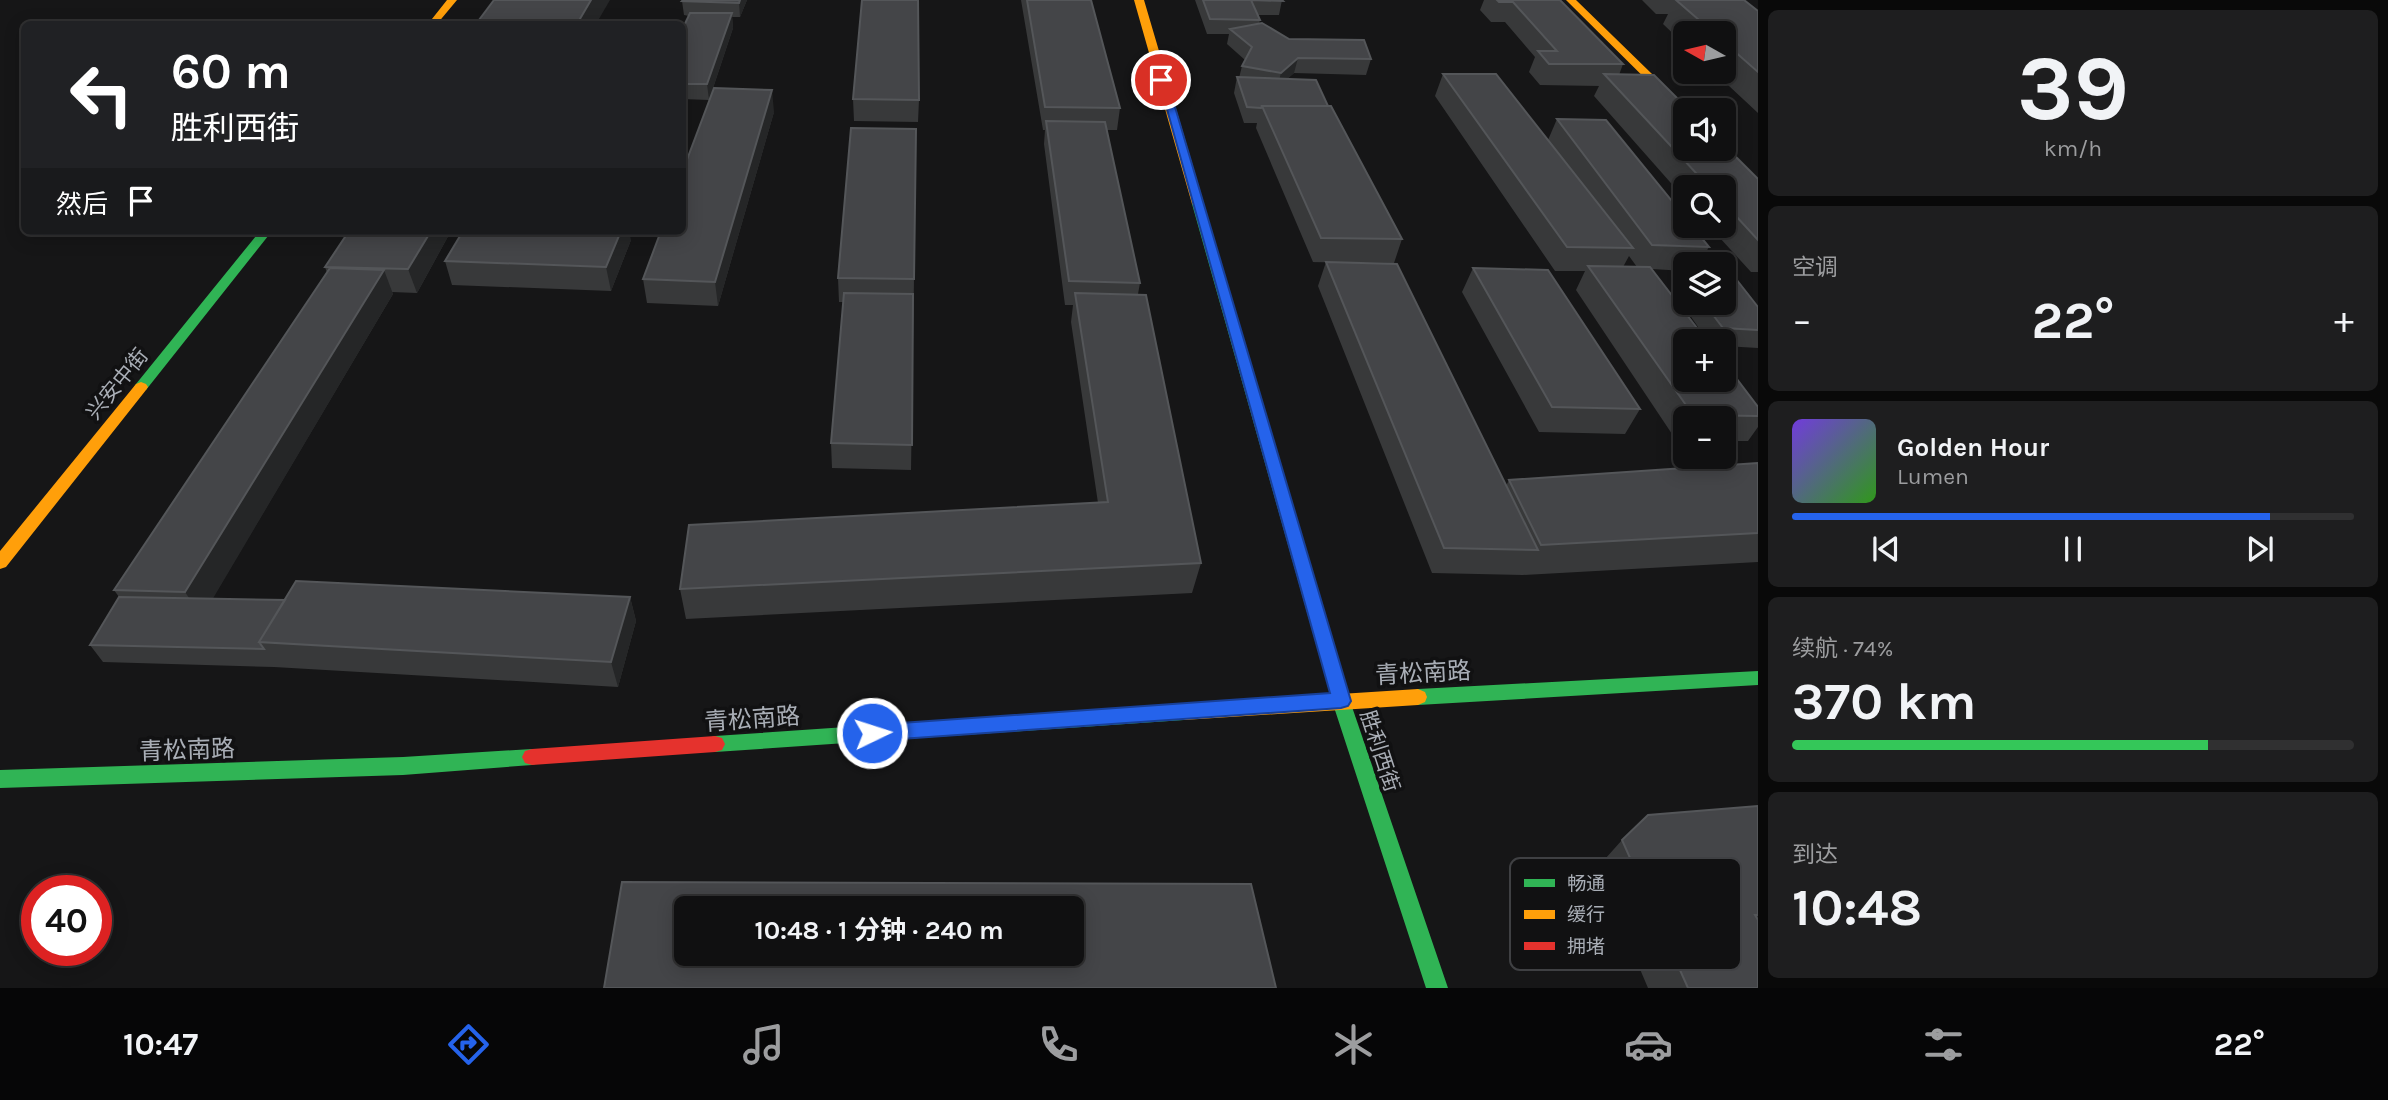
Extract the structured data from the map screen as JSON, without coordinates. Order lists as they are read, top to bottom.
{
  "streets": {
    "main road": ["兴安中街", "青松南路", "胜利西街"]
  },
  "crossings": [
    ["青松南路", "胜利西街"]
  ],
  "legend": ["畅通", "缓行", "拥堵"],
  "north": "left",
  "page": {
    "tile": [
      ["39", "km/h"],
      "空调",
      ["续航 · 74%", "370 km"],
      ["到达", "10:48"]
    ],
    "map_buttons": ["+", "−"],
    "turn": ["60 m", "胜利西街"],
    "then": "然后",
    "heat": ["−", "22°", "+"],
    "song": ["Golden Hour", "Lumen"],
    "limit": "40",
    "trip": "10:48 · 1 分钟 · 240 m",
    "tabs": ["10:47", "22°"]
  }
}
